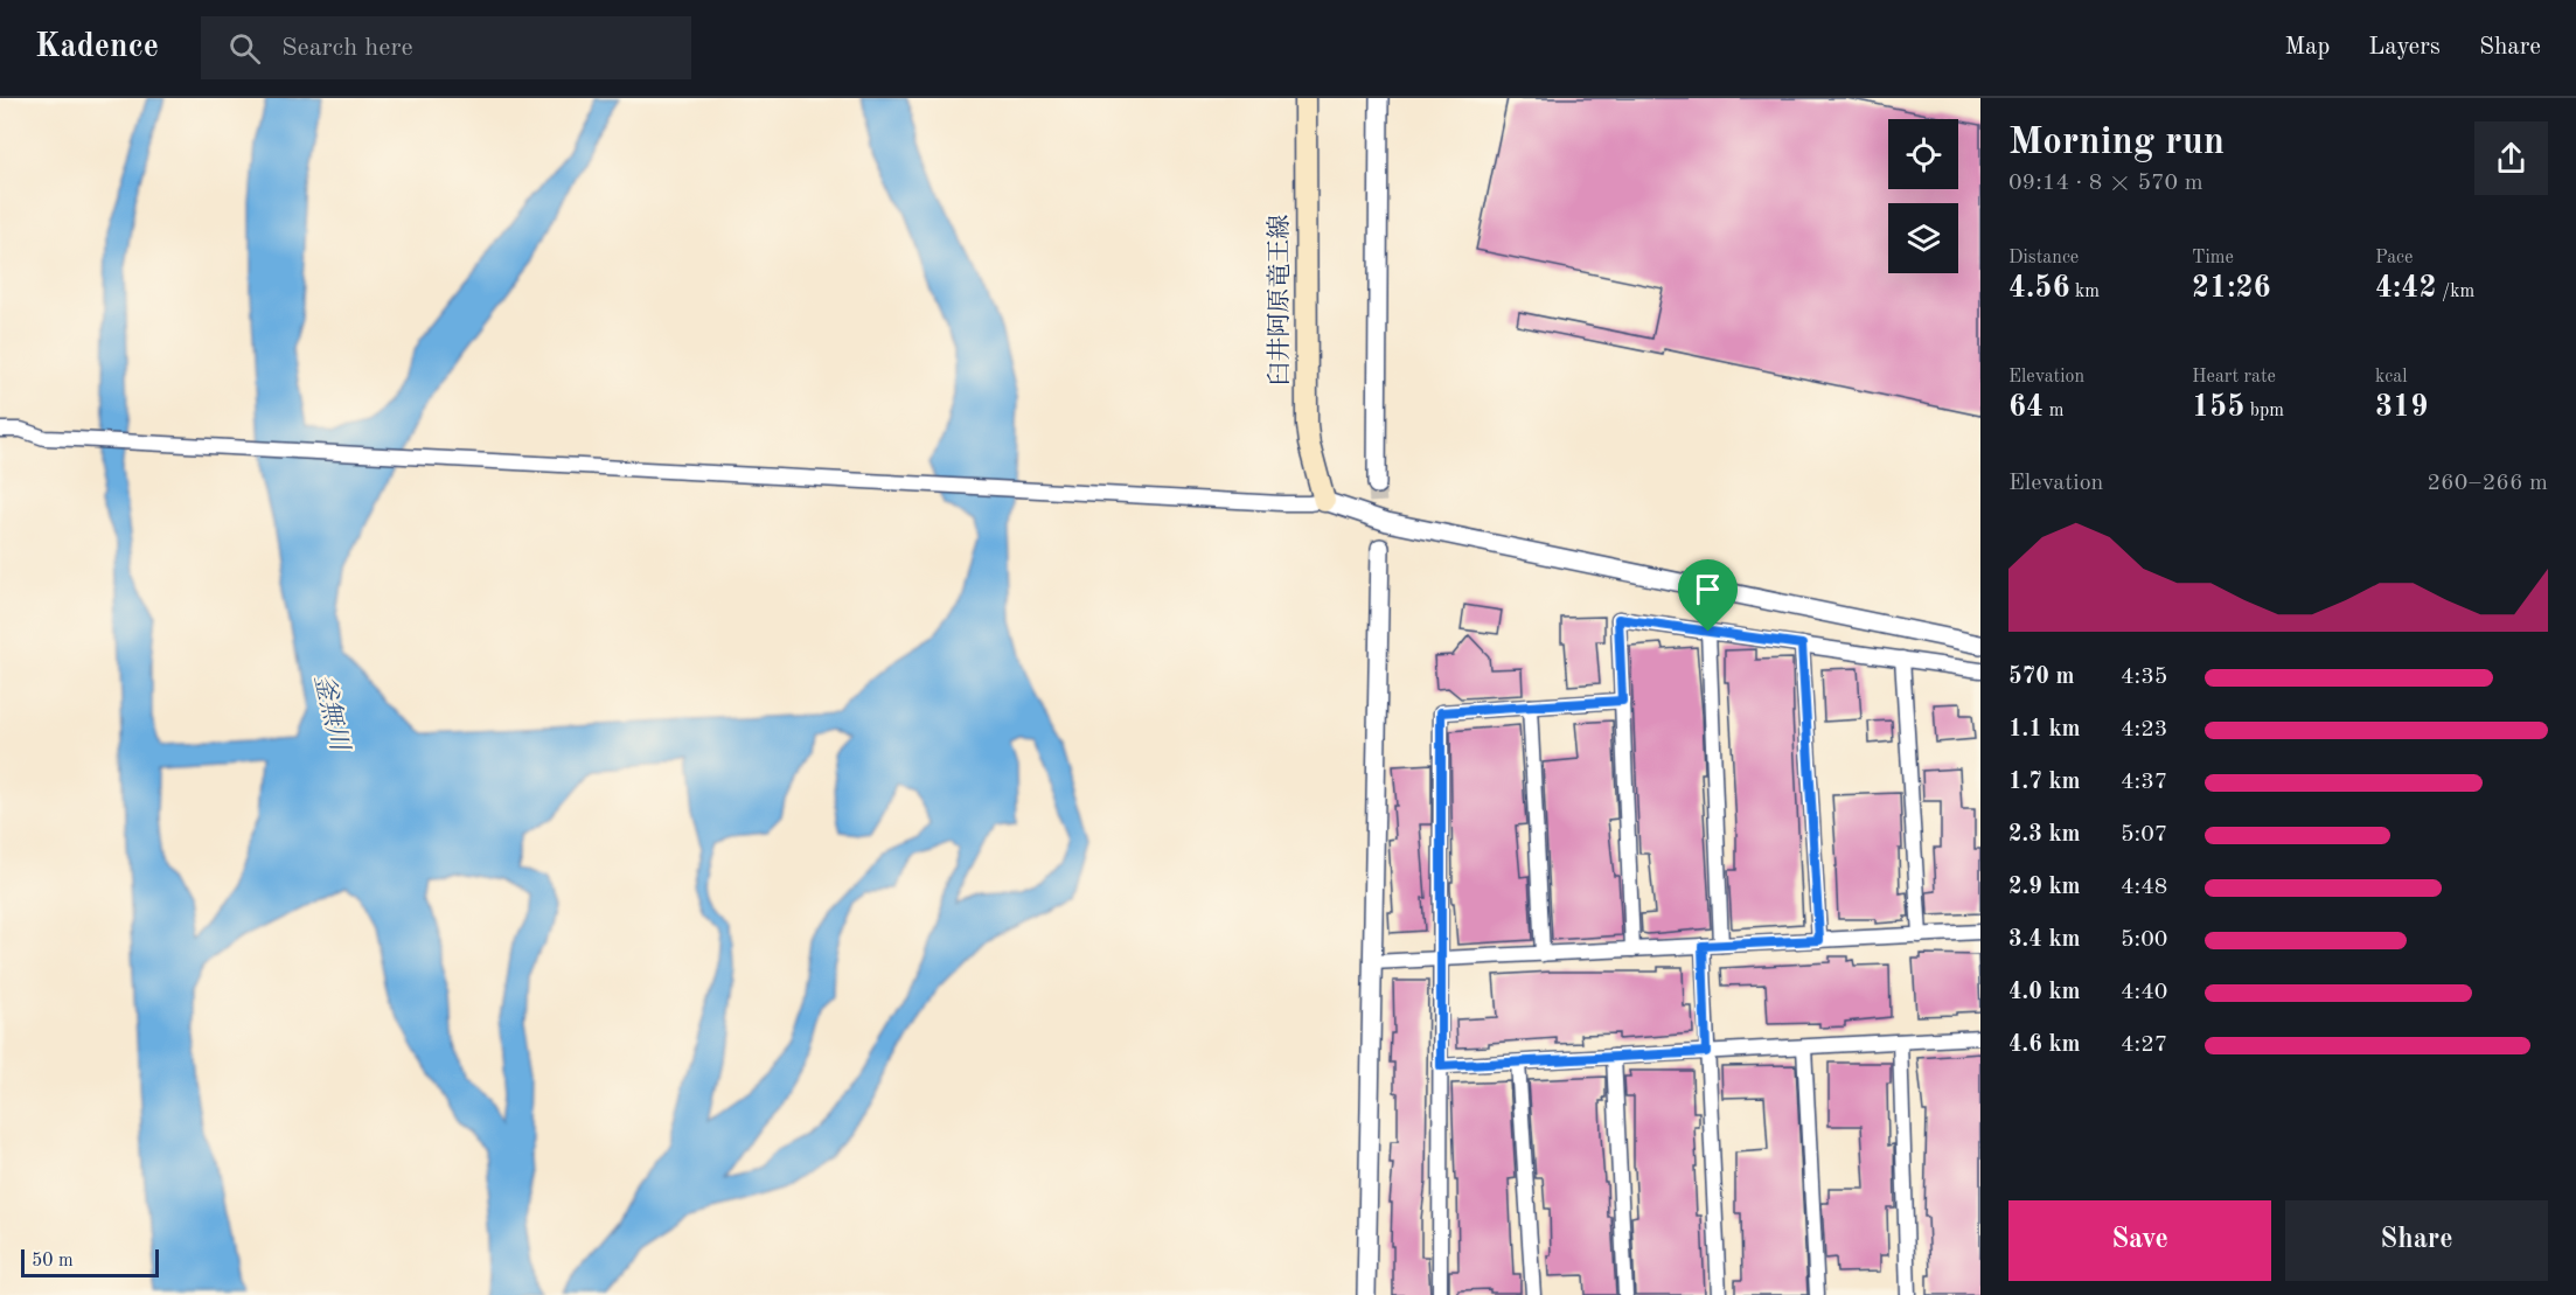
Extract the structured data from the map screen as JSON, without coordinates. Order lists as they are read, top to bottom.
{
  "streets": {
    "main road": ["臼井阿原竜王線"]
  },
  "water": ["釜無川"],
  "scale_bar": "50 m",
  "page": {
    "header": "Kadence",
    "search": "Search here",
    "nav": ["Map", "Layers", "Share"],
    "heading": ["Morning run", "09:14 · 8 × 570 m"],
    "stats": [
      ["Distance", "4.56 km"],
      ["Time", "21:26"],
      ["Pace", "4:42 /km"],
      ["Elevation", "64 m"],
      ["Heart rate", "155 bpm"],
      ["kcal", "319"]
    ],
    "chart": ["Elevation", "260–266 m"],
    "list": [
      {
        "name": "570 m",
        "note": "4:35"
      },
      {
        "name": "1.1 km",
        "note": "4:23"
      },
      {
        "name": "1.7 km",
        "note": "4:37"
      },
      {
        "name": "2.3 km",
        "note": "5:07"
      },
      {
        "name": "2.9 km",
        "note": "4:48"
      },
      {
        "name": "3.4 km",
        "note": "5:00"
      },
      {
        "name": "4.0 km",
        "note": "4:40"
      },
      {
        "name": "4.6 km",
        "note": "4:27"
      }
    ],
    "buttons": ["Save", "Share"],
    "scale": "50 m"
  }
}
